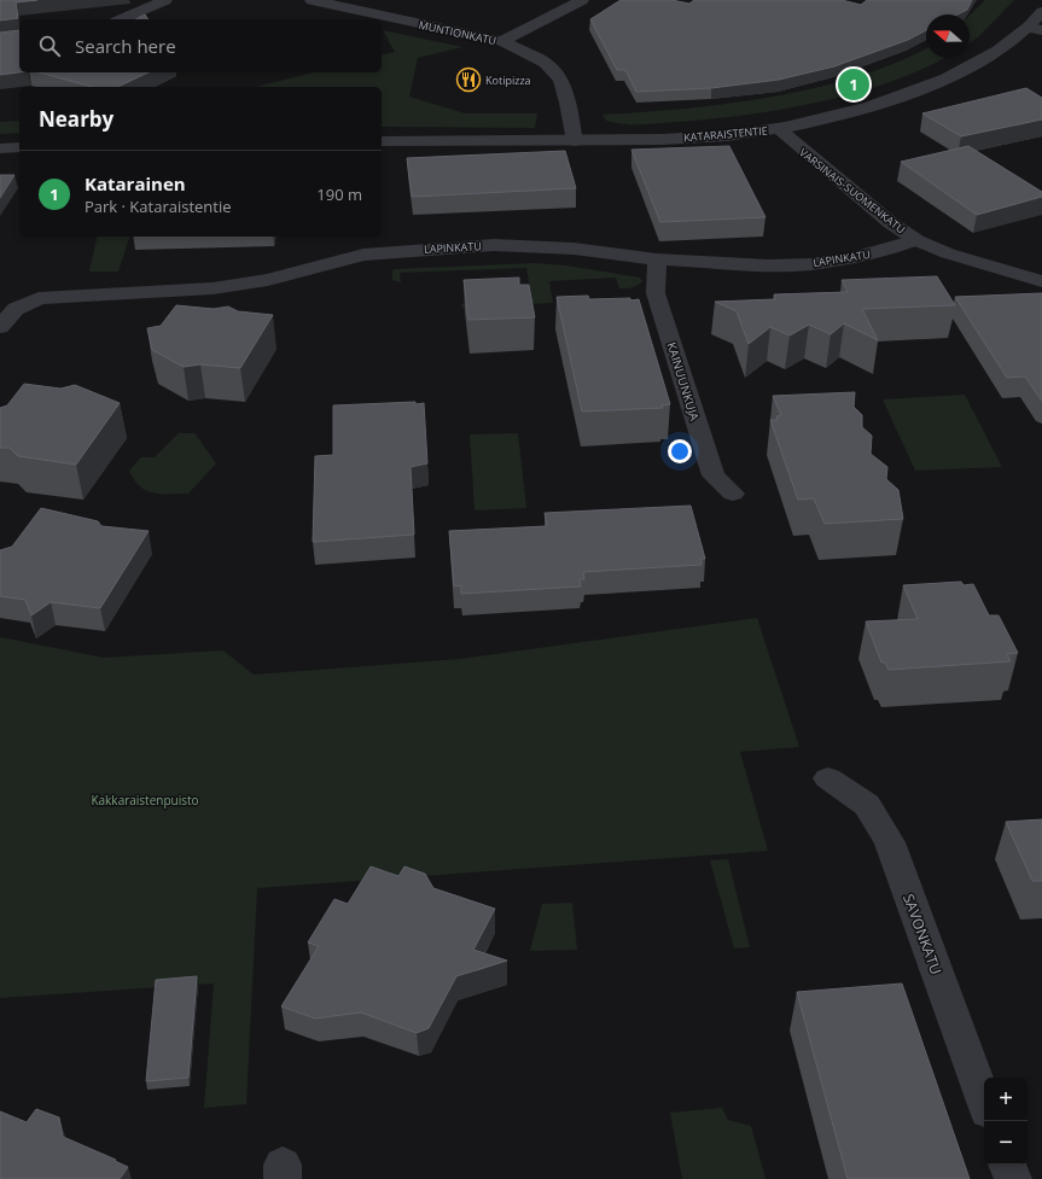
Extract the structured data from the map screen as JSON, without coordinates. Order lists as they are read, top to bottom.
{
  "streets": {
    "street": [
      "MUNTIONKATU",
      "KATARAISTENTIE",
      "VARSINAIS-SUOMENKATU",
      "LAPINKATU",
      "KAINUUNKUJA",
      "SAVONKATU"
    ]
  },
  "crossings": [
    ["MUNTIONKATU", "KATARAISTENTIE"],
    ["KATARAISTENTIE", "VARSINAIS-SUOMENKATU"],
    ["VARSINAIS-SUOMENKATU", "LAPINKATU"],
    ["LAPINKATU", "KAINUUNKUJA"]
  ],
  "parks": ["Kakkaraistenpuisto"],
  "places": {
    "restaurant": ["Kotipizza"]
  },
  "north": "left",
  "page": {
    "search": "Search here",
    "pins": "1",
    "heading": "Nearby",
    "list": [
      {
        "mark": "1",
        "name": "Katarainen",
        "note": "Park · Kataraistentie",
        "value": "190 m"
      }
    ],
    "map_buttons": ["+", "−"]
  }
}
